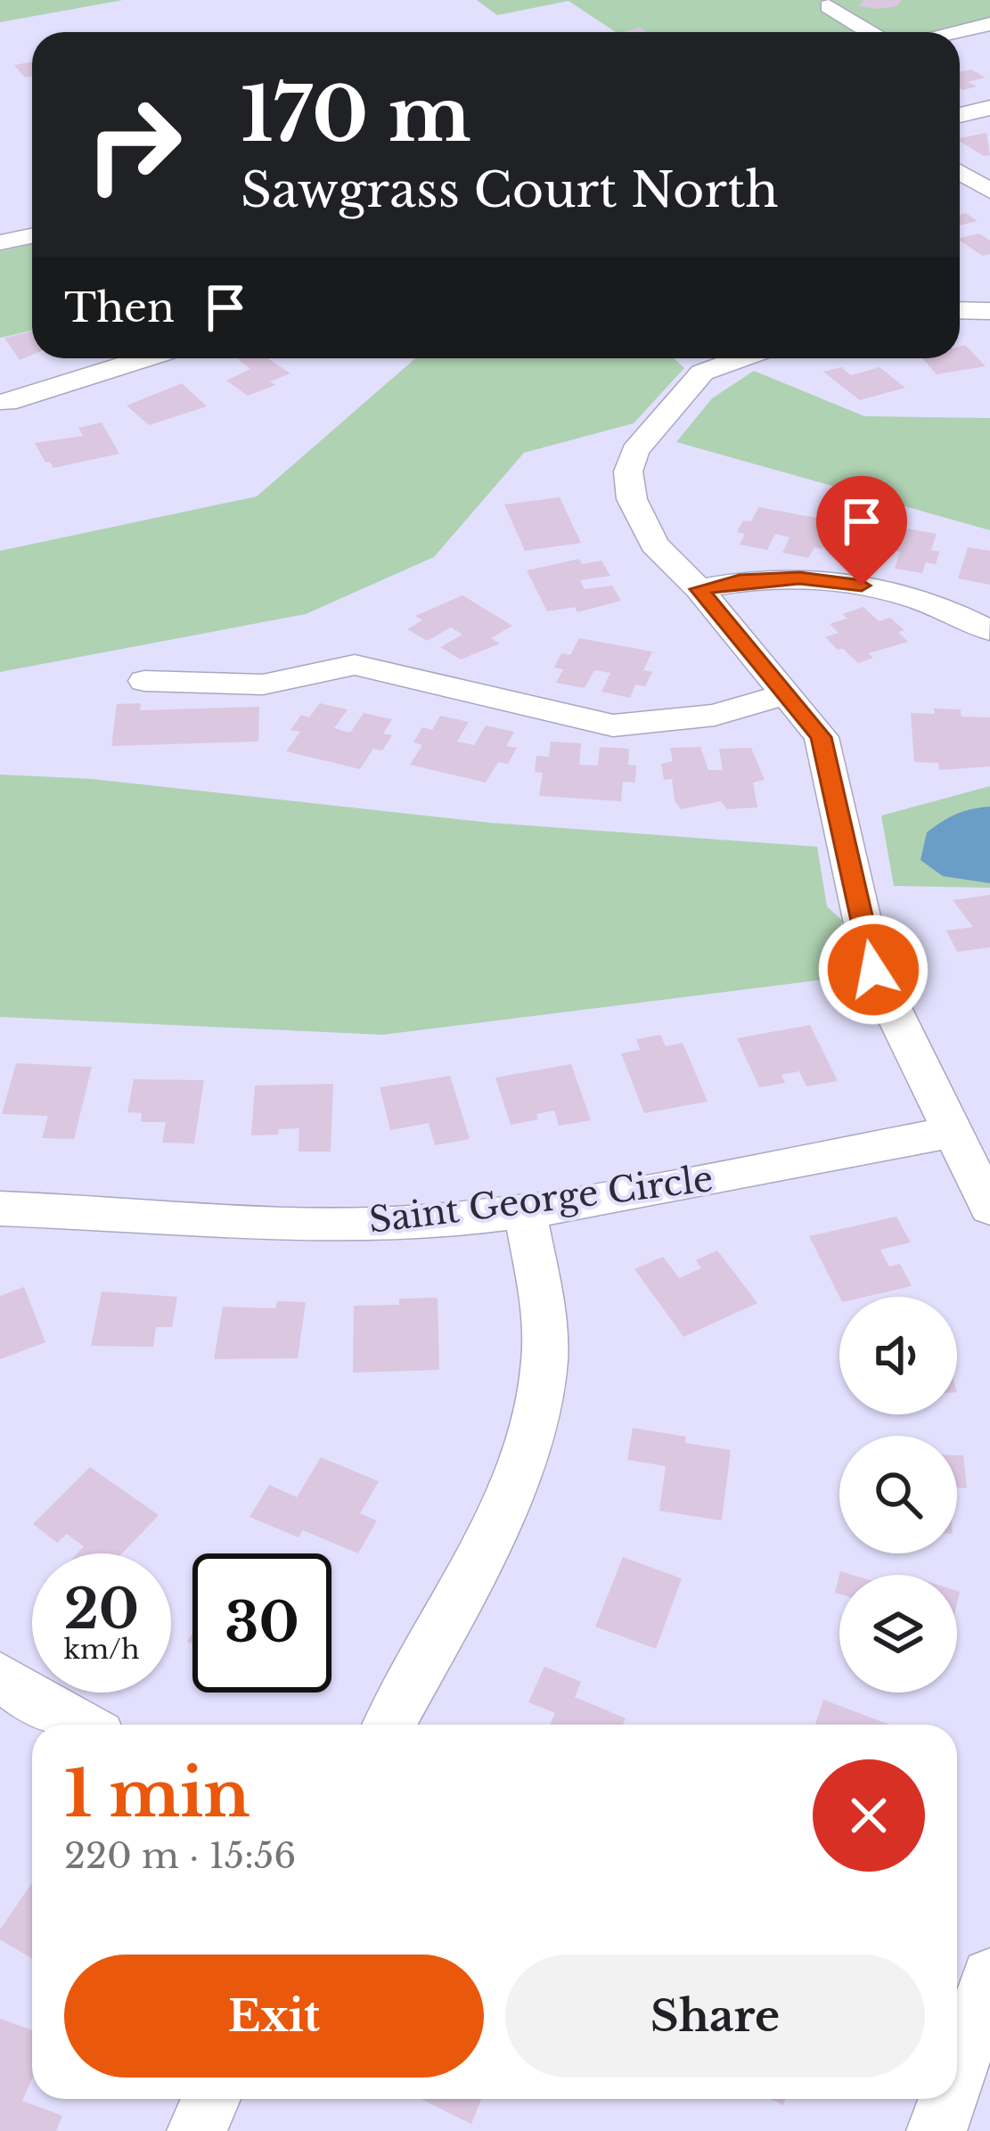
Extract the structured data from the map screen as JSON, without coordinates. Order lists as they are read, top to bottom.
{
  "streets": {
    "street": ["Saint George Circle"]
  },
  "page": {
    "turn": ["170 m", "Sawgrass Court North"],
    "then": "Then",
    "speed": "20 km/h",
    "limit": "30",
    "heading": ["1 min", "220 m · 15:56"],
    "buttons": ["Exit", "Share"]
  }
}
